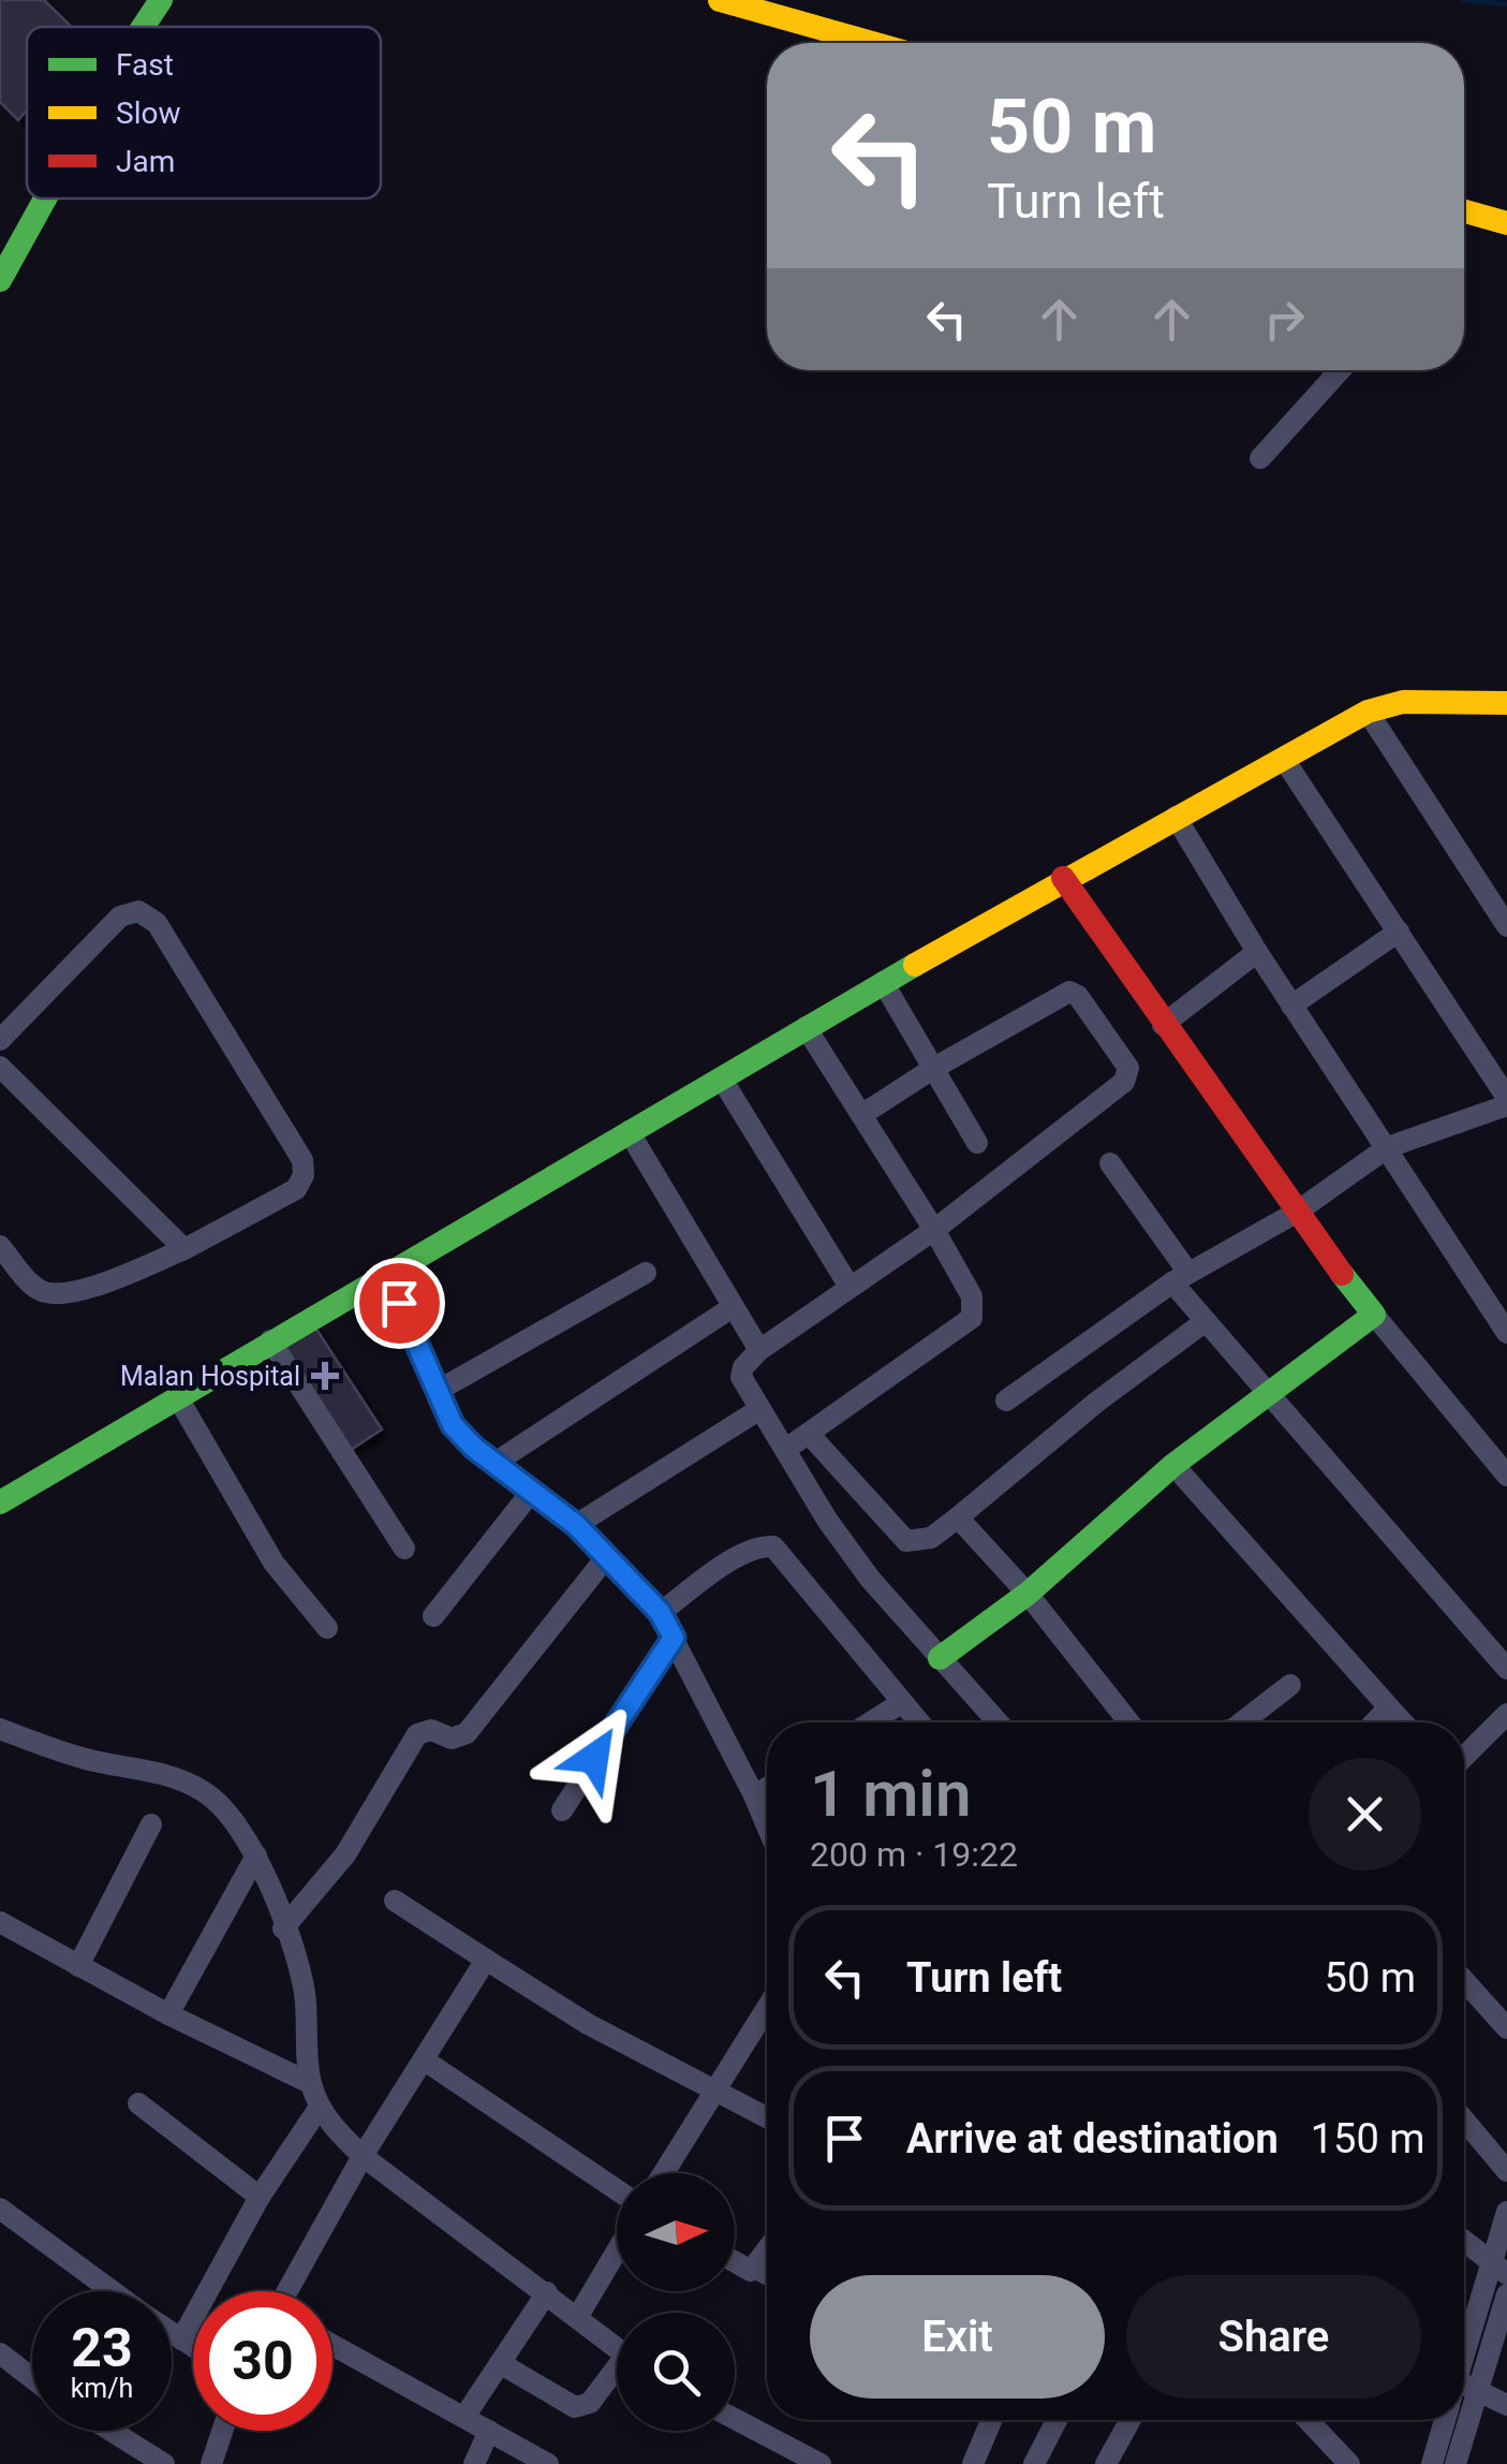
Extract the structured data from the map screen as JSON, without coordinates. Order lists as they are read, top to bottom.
{
  "places": {
    "health": ["Malan Hospital"]
  },
  "legend": ["Fast", "Slow", "Jam"],
  "north": "right",
  "page": {
    "turn": ["50 m", "Turn left"],
    "heading": ["1 min", "200 m · 19:22"],
    "list": [
      {
        "name": "Turn left",
        "value": "50 m"
      },
      {
        "name": "Arrive at destination",
        "value": "150 m"
      }
    ],
    "buttons": ["Exit", "Share"],
    "speed": "23 km/h",
    "limit": "30"
  }
}
